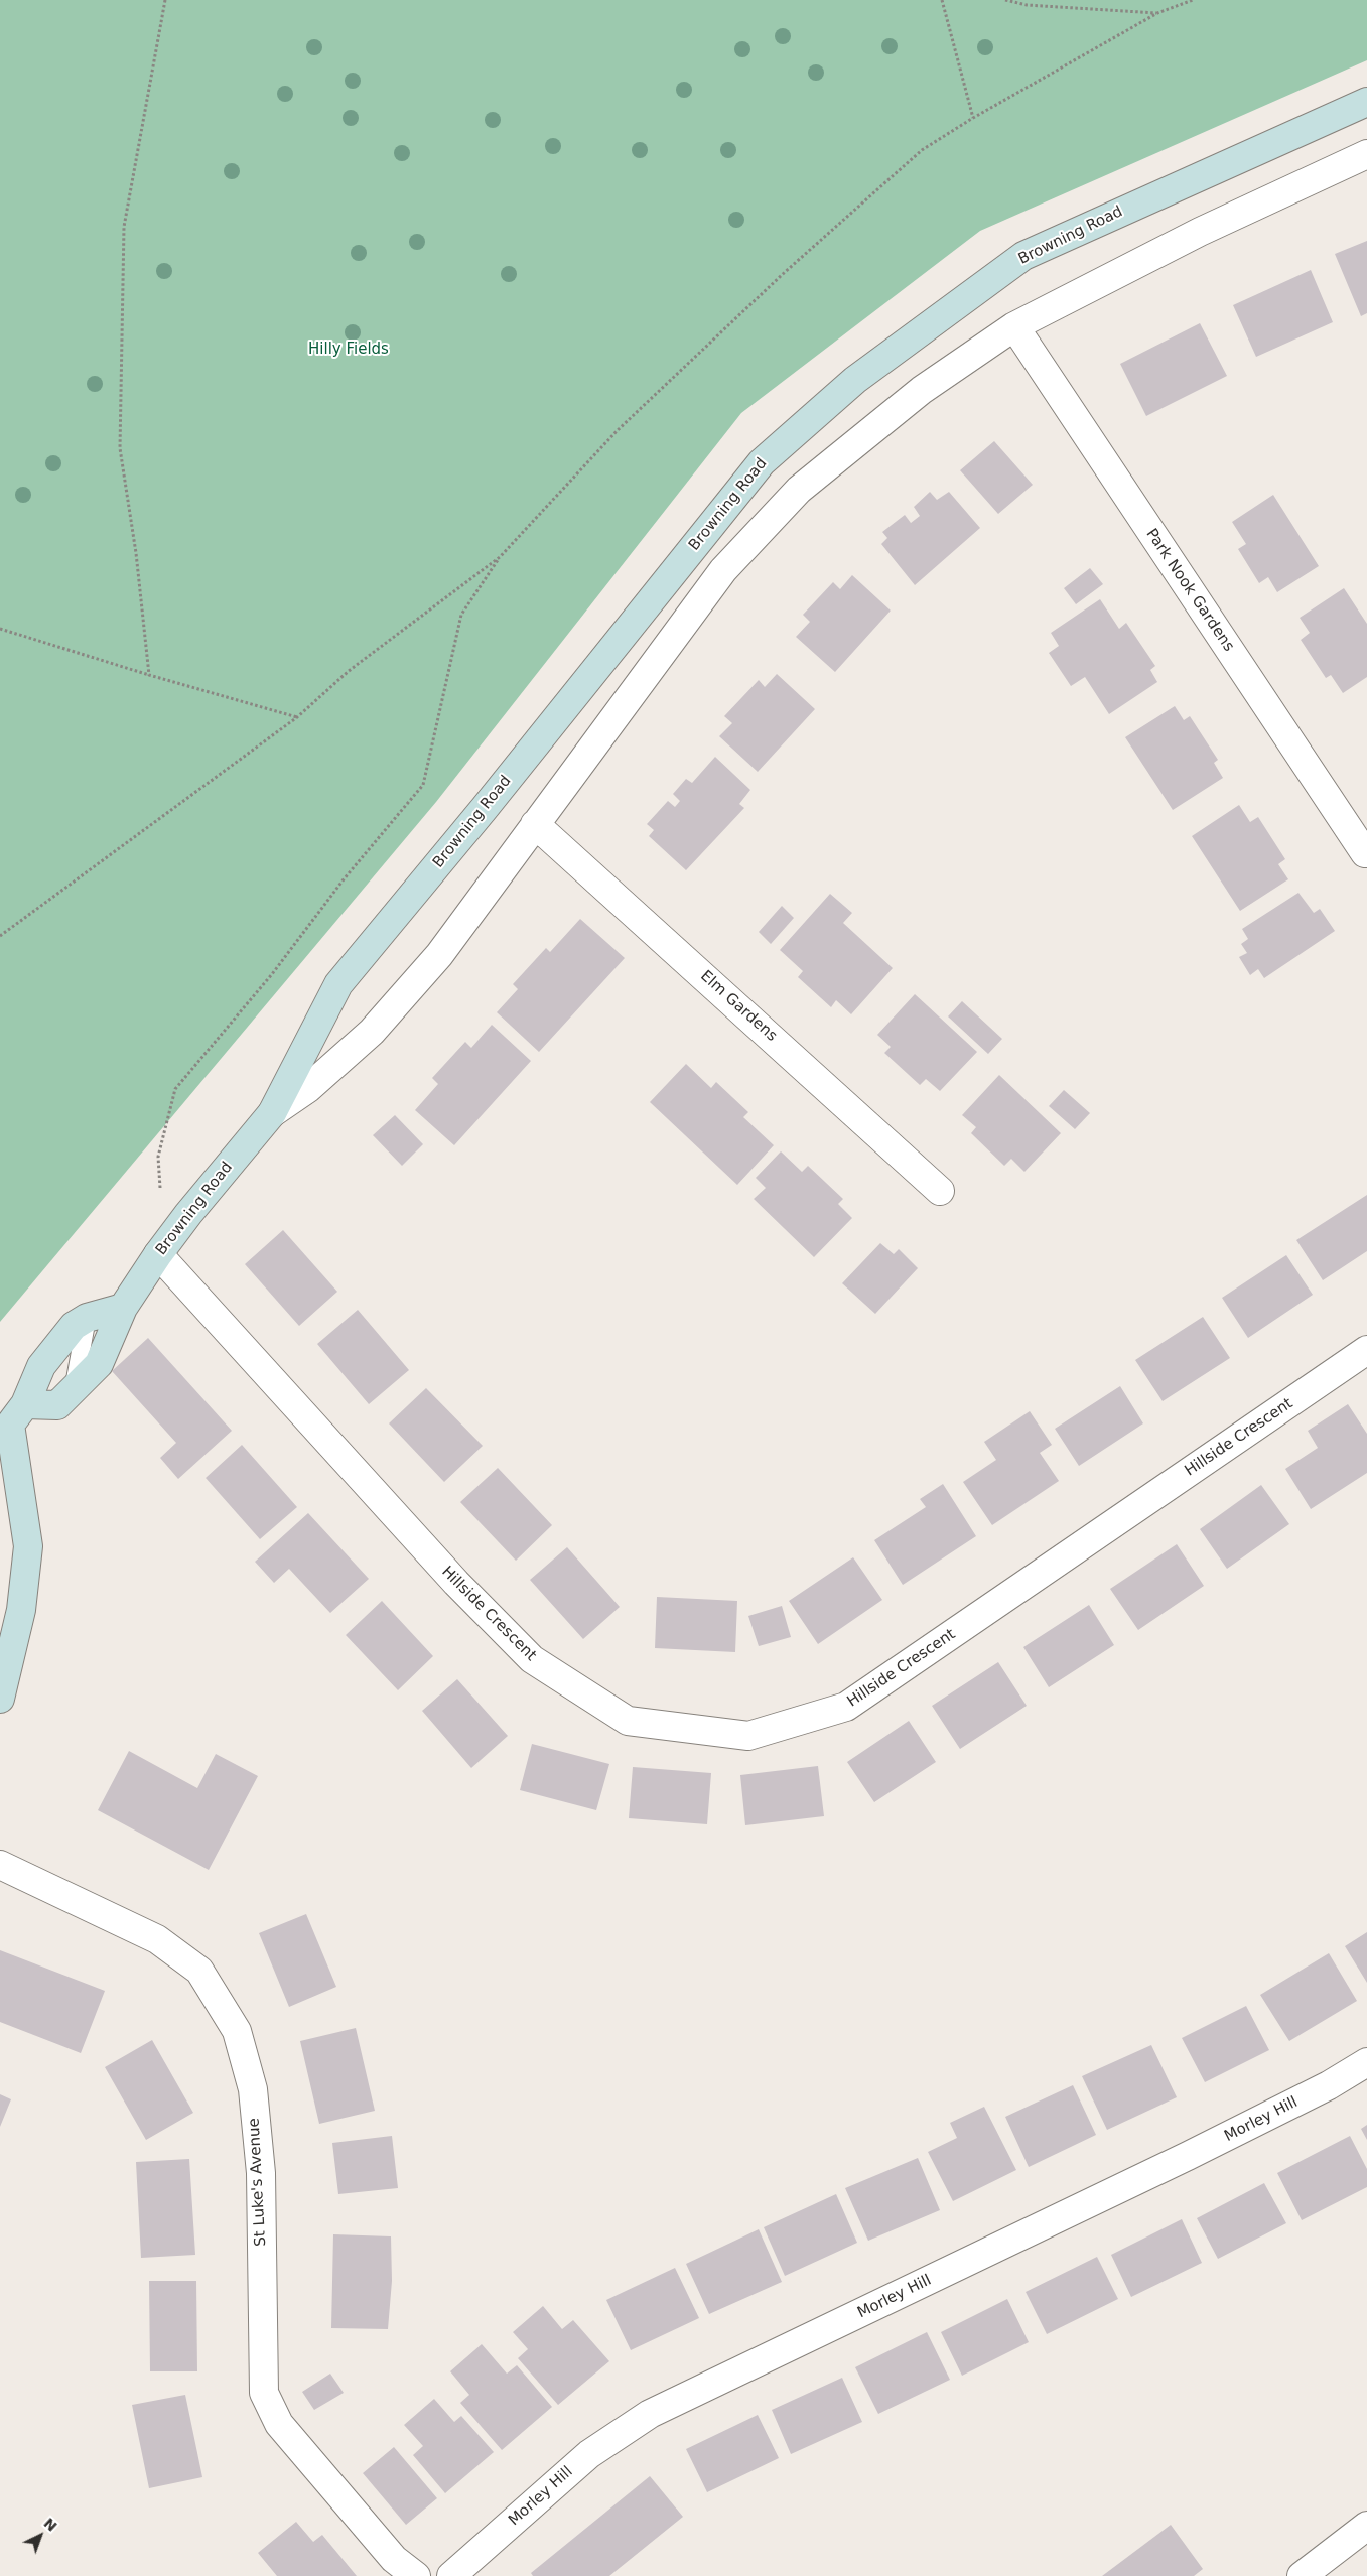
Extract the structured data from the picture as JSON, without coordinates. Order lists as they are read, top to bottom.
{
  "streets": {
    "street": [
      "Browning Road",
      "Park Nook Gardens",
      "Elm Gardens",
      "Hillside Crescent",
      "Morley Hill",
      "St Luke's Avenue"
    ]
  },
  "crossings": [
    ["Browning Road", "Park Nook Gardens"],
    ["Browning Road", "Elm Gardens"],
    ["Browning Road", "Hillside Crescent"]
  ],
  "parks": ["Hilly Fields"],
  "north": "top right"
}
